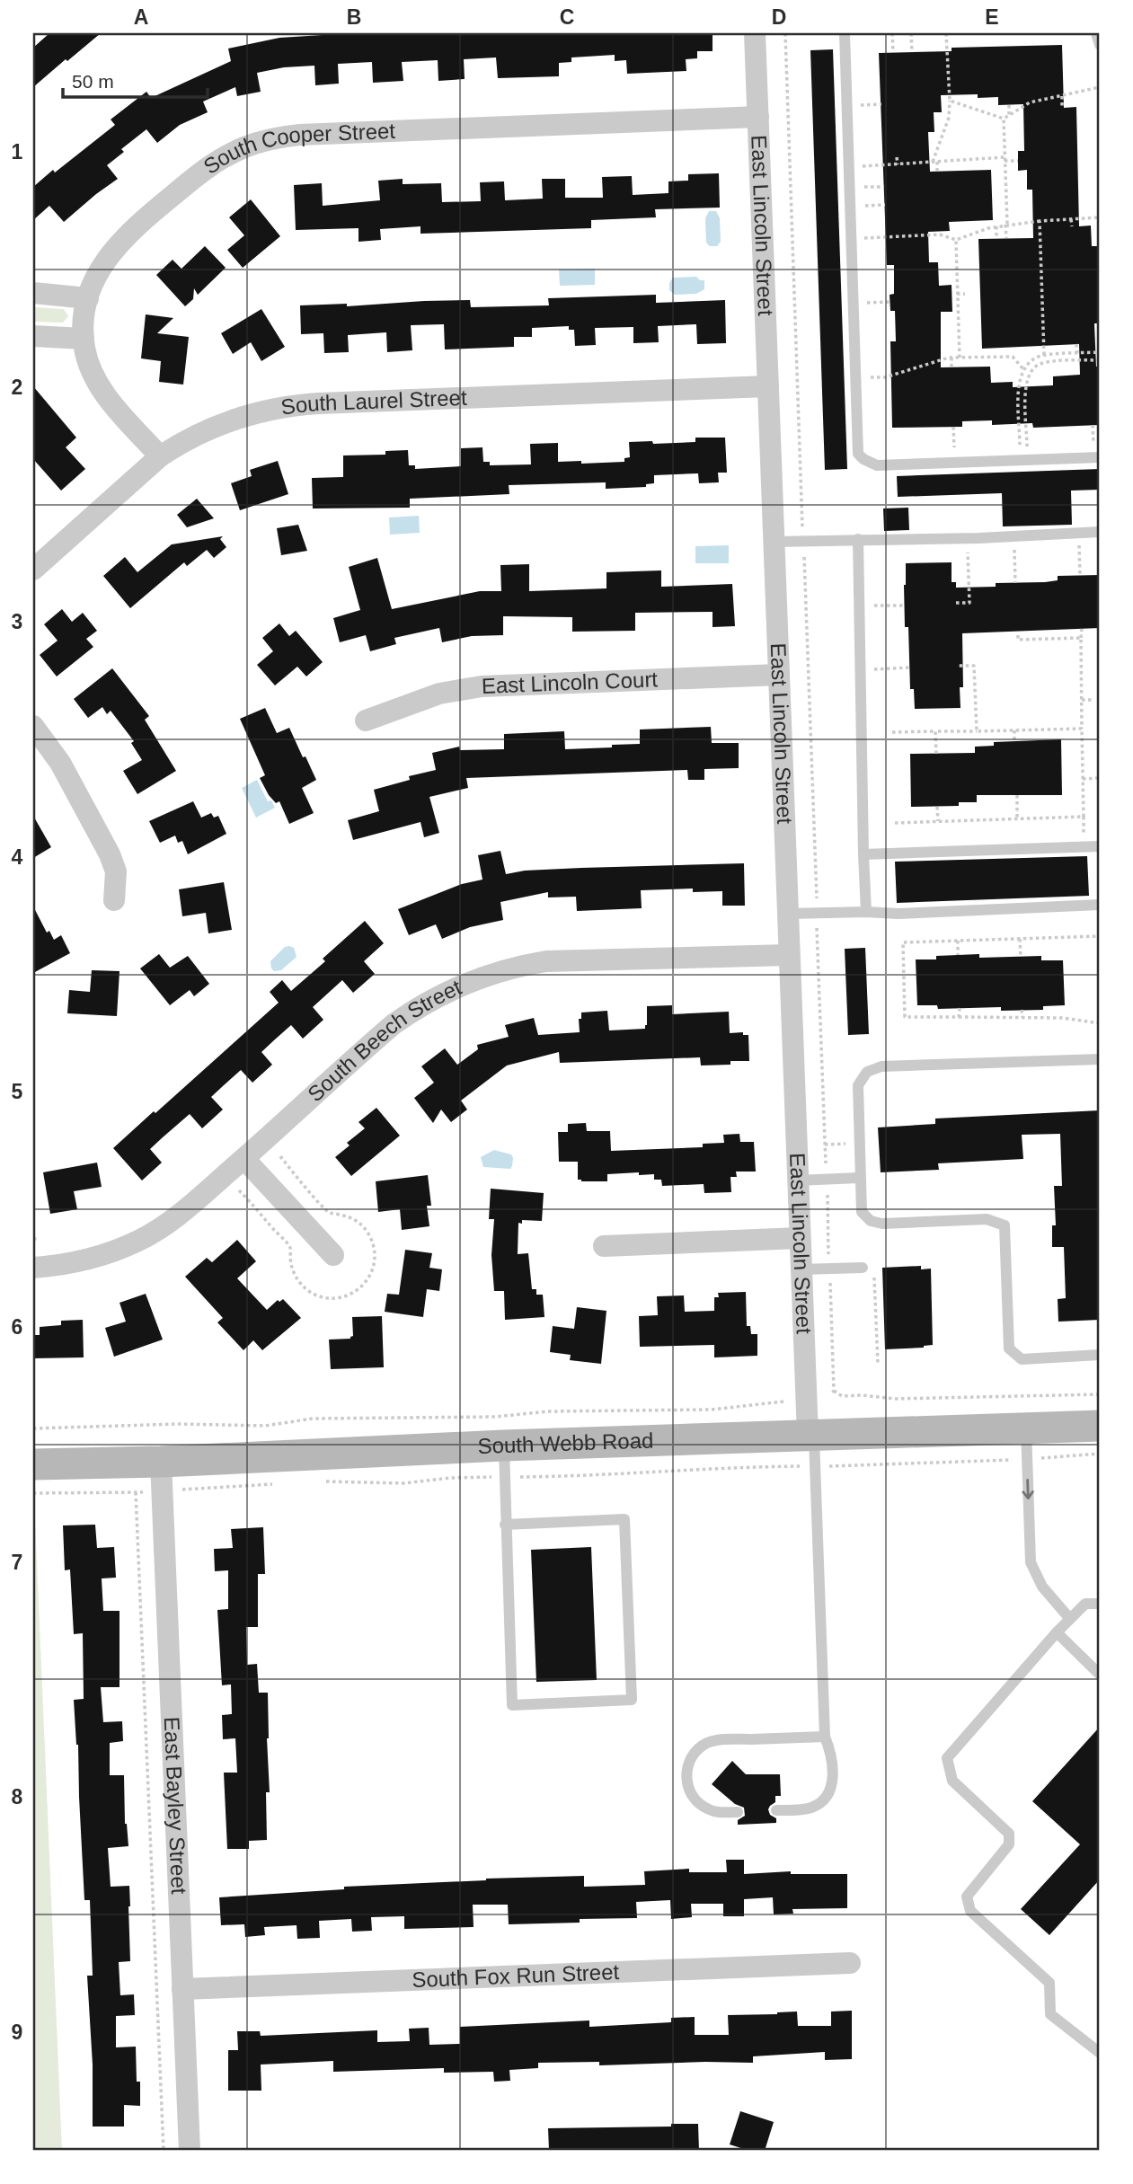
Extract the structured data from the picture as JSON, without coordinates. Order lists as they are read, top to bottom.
{
  "streets": {
    "main road": ["South Webb Road"],
    "street": [
      "South Cooper Street",
      "East Lincoln Street",
      "South Laurel Street",
      "East Lincoln Court",
      "South Beech Street",
      "East Bayley Street",
      "South Fox Run Street"
    ]
  },
  "crossings": [
    ["South Cooper Street", "East Lincoln Street"],
    ["South Cooper Street", "South Laurel Street"],
    ["East Lincoln Street", "South Laurel Street"],
    ["East Lincoln Street", "East Lincoln Court"],
    ["East Lincoln Street", "South Beech Street"],
    ["East Lincoln Street", "South Webb Road"],
    ["South Webb Road", "East Bayley Street"],
    ["East Bayley Street", "South Fox Run Street"]
  ],
  "scale_bar": "50 m",
  "grid": {
    "columns": [
      "A",
      "B",
      "C",
      "D",
      "E"
    ],
    "rows": [
      "1",
      "2",
      "3",
      "4",
      "5",
      "6",
      "7",
      "8",
      "9"
    ]
  }
}
